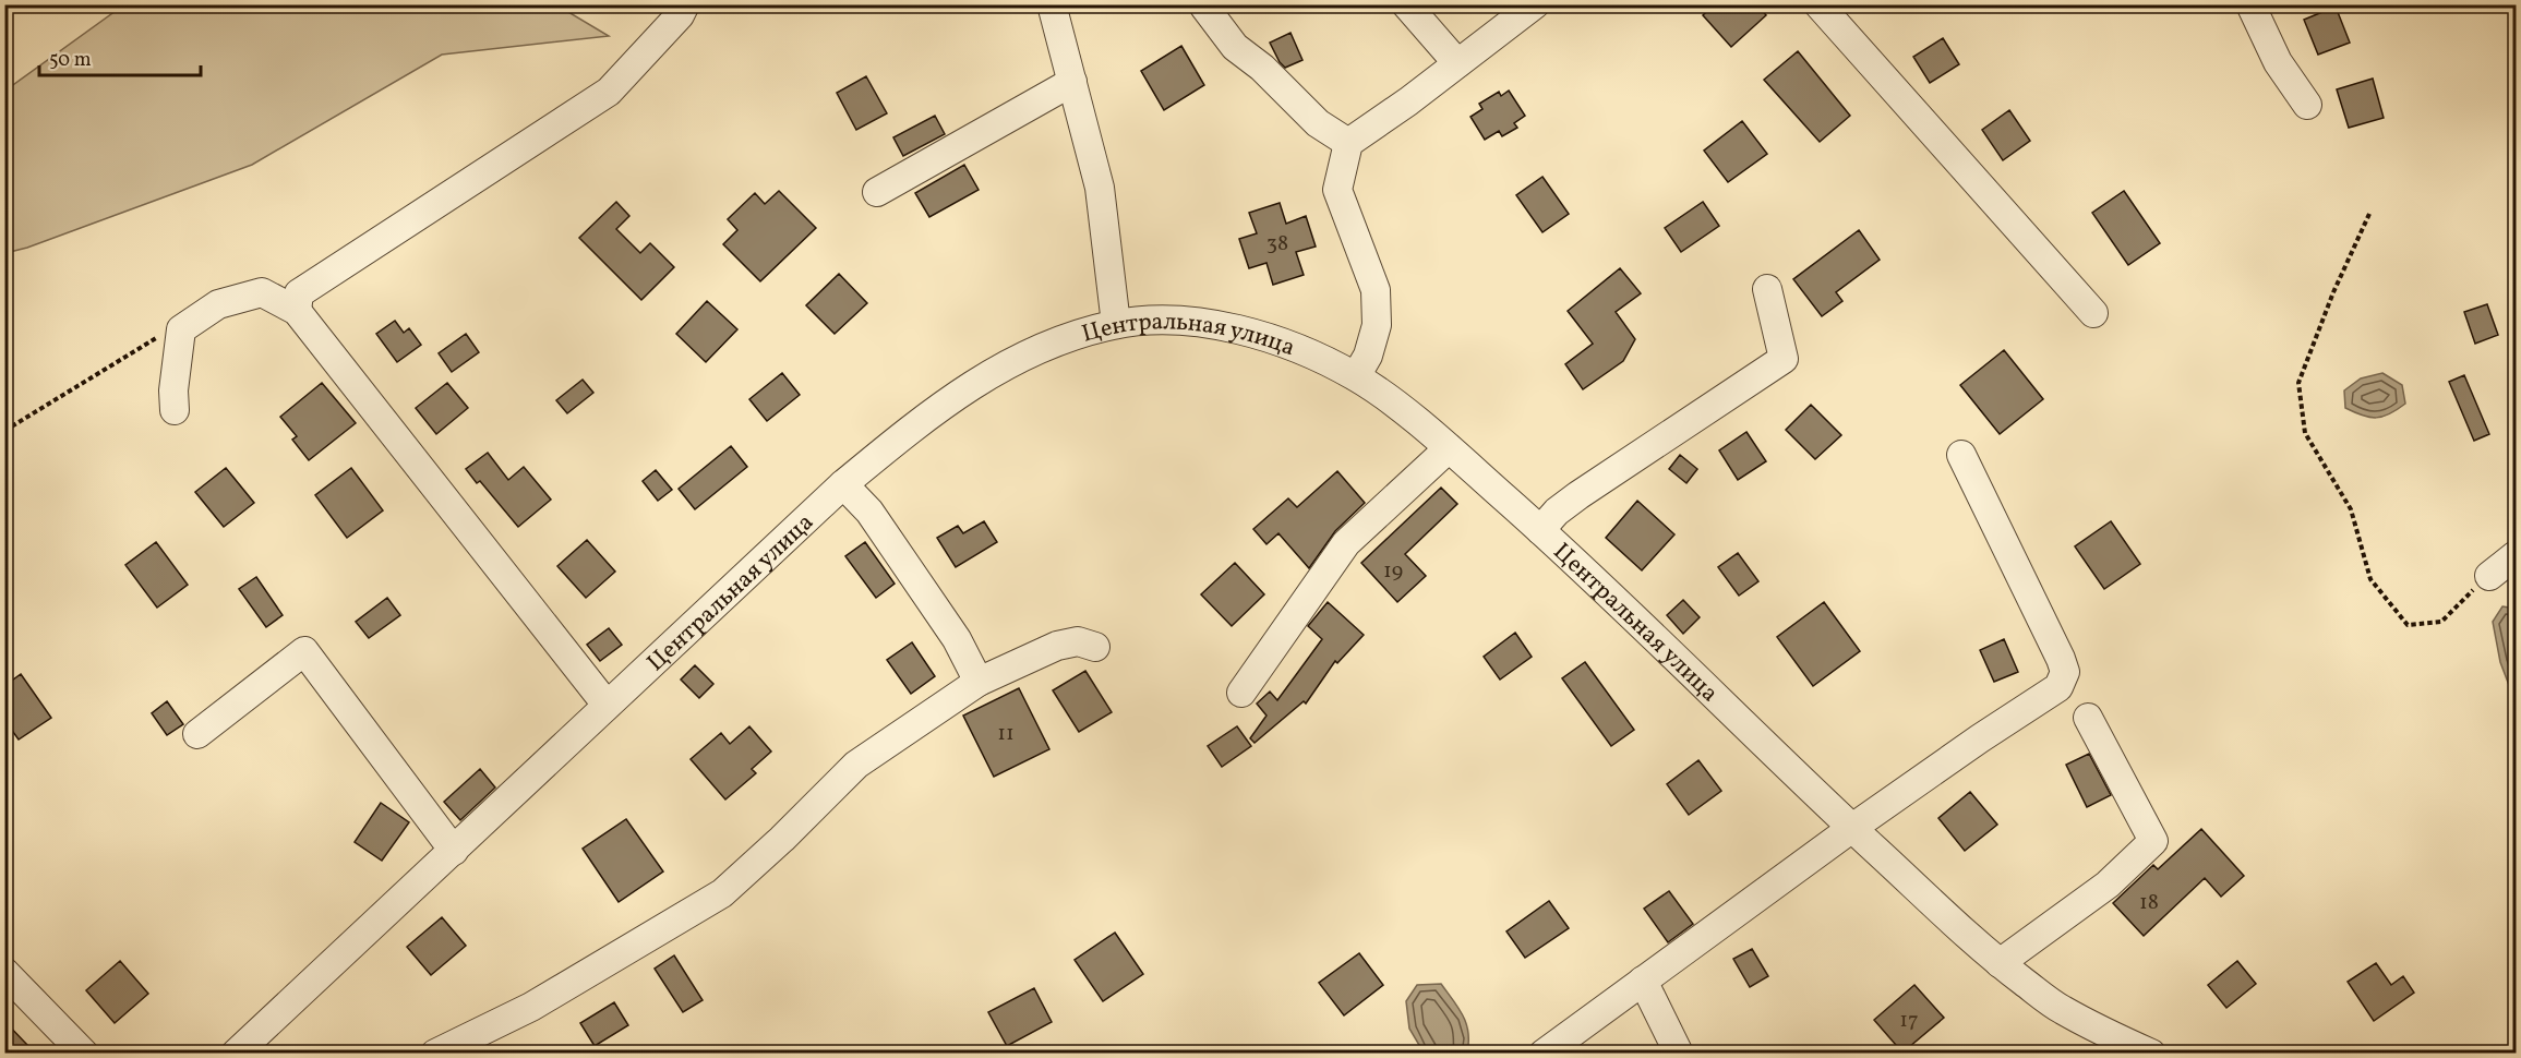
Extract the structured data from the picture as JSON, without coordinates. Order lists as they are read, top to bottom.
{
  "streets": {
    "street": ["Центральная улица"]
  },
  "house_numbers": [
    "38",
    "19",
    "11",
    "18",
    "17"
  ],
  "scale_bar": "50 m"
}
